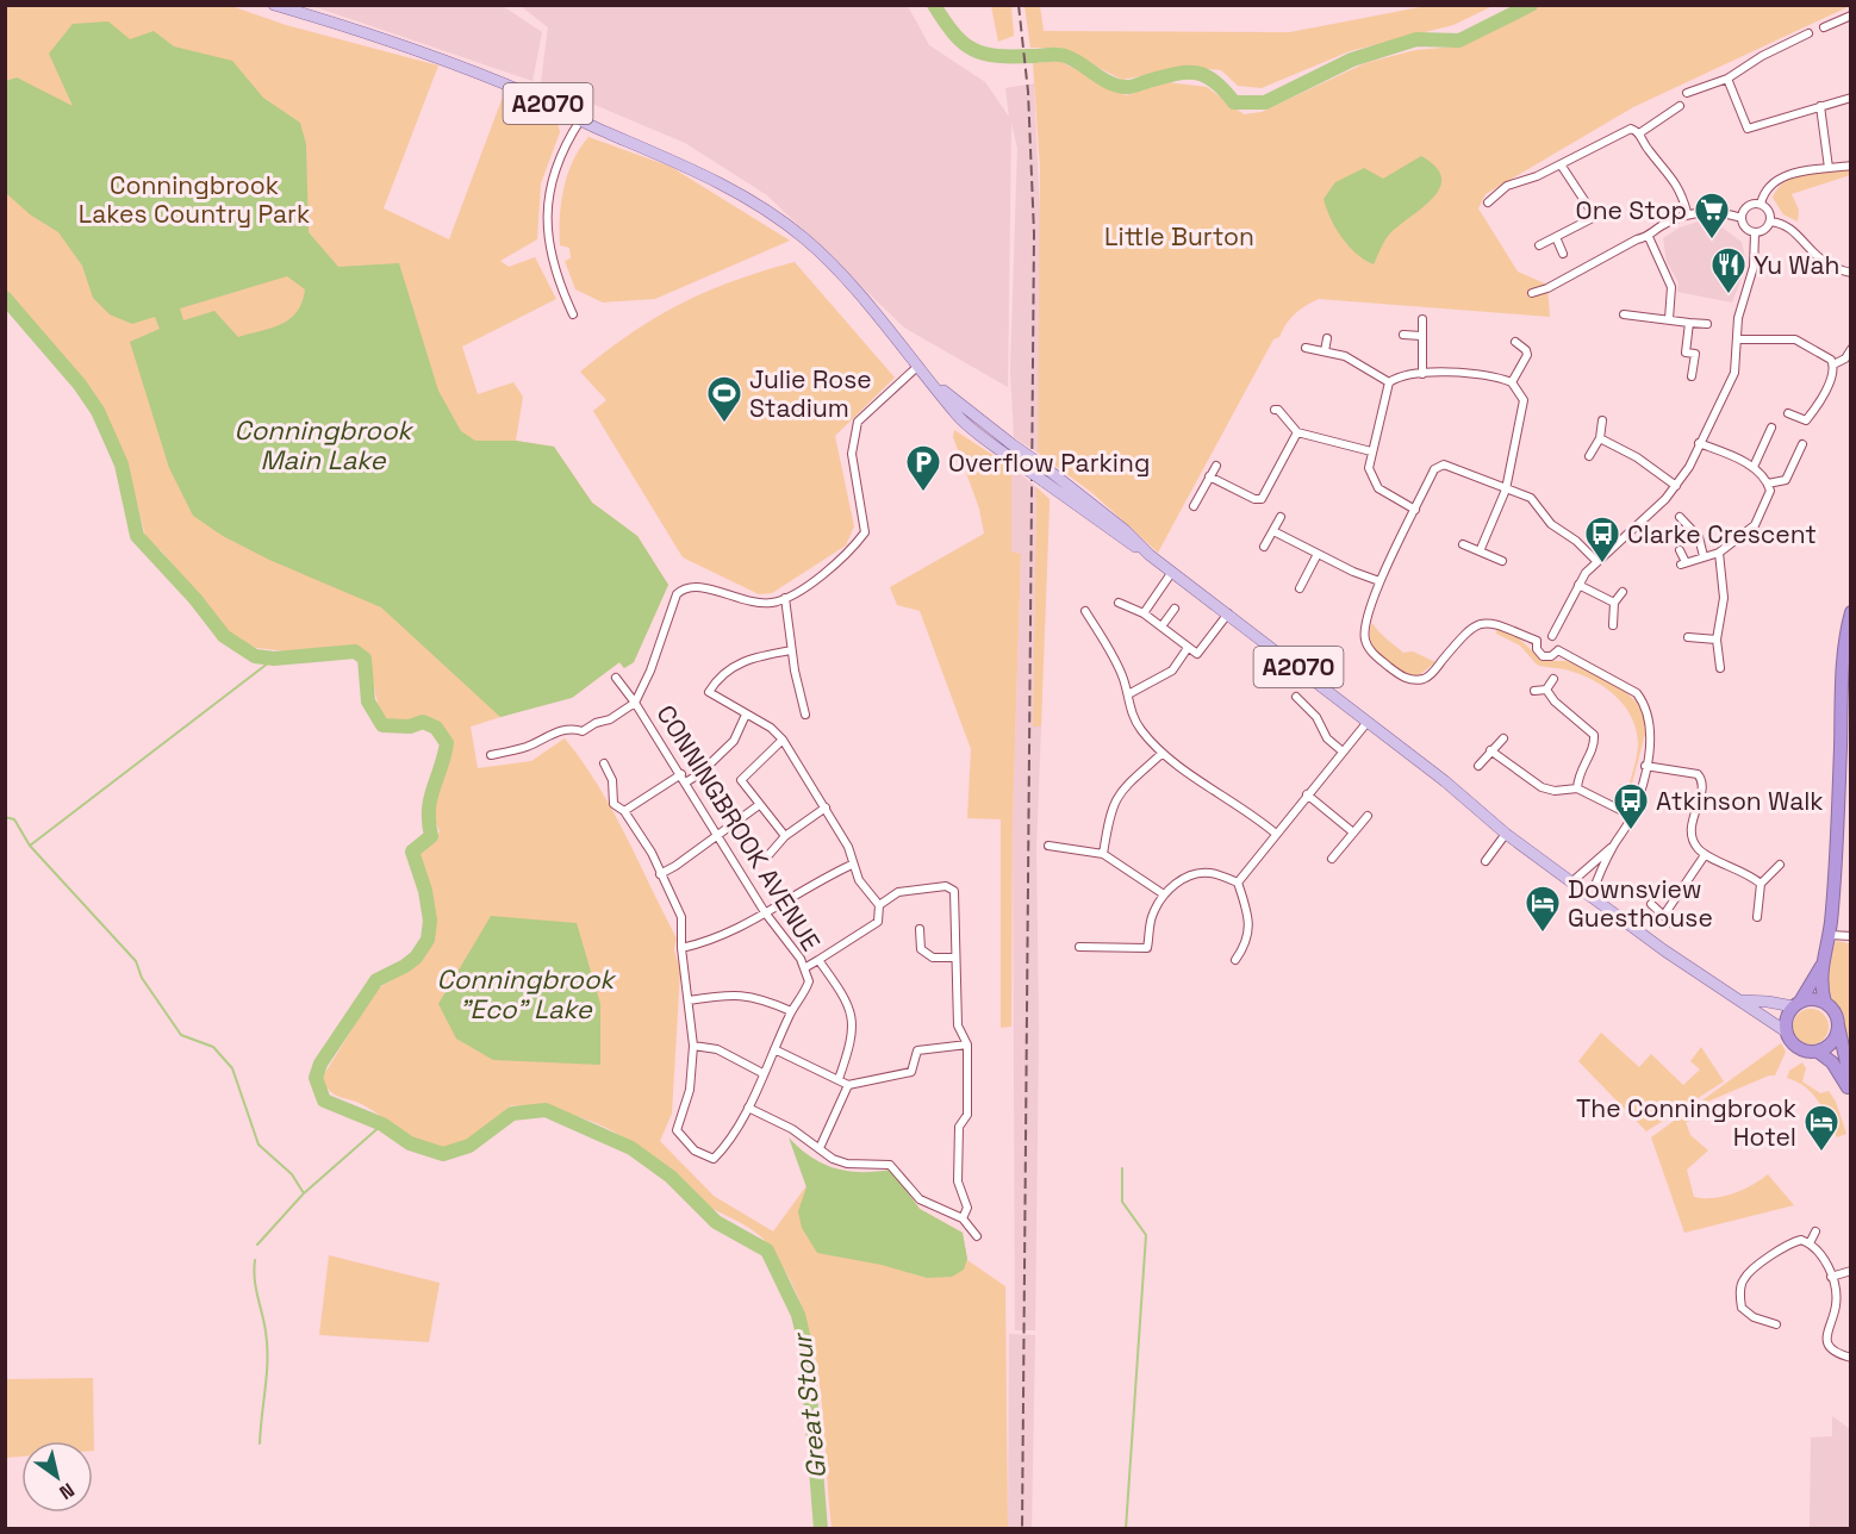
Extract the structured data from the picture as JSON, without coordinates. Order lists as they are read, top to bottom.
{
  "streets": {
    "main road": ["A2070"],
    "street": ["CONNINGBROOK AVENUE"]
  },
  "water": ["Conningbrook Main Lake", "Conningbrook \"Eco\" Lake", "Great Stour"],
  "parks": ["Conningbrook Lakes Country Park", "Little Burton"],
  "places": {
    "supermarket": ["One Stop"],
    "restaurant": ["Yu Wah"],
    "sports": ["Julie Rose Stadium"],
    "parking": ["Overflow Parking"],
    "bus stop": ["Clarke Crescent", "Atkinson Walk"],
    "hotel": ["Downsview Guesthouse", "The Conningbrook Hotel"]
  },
  "north": "bottom right"
}
